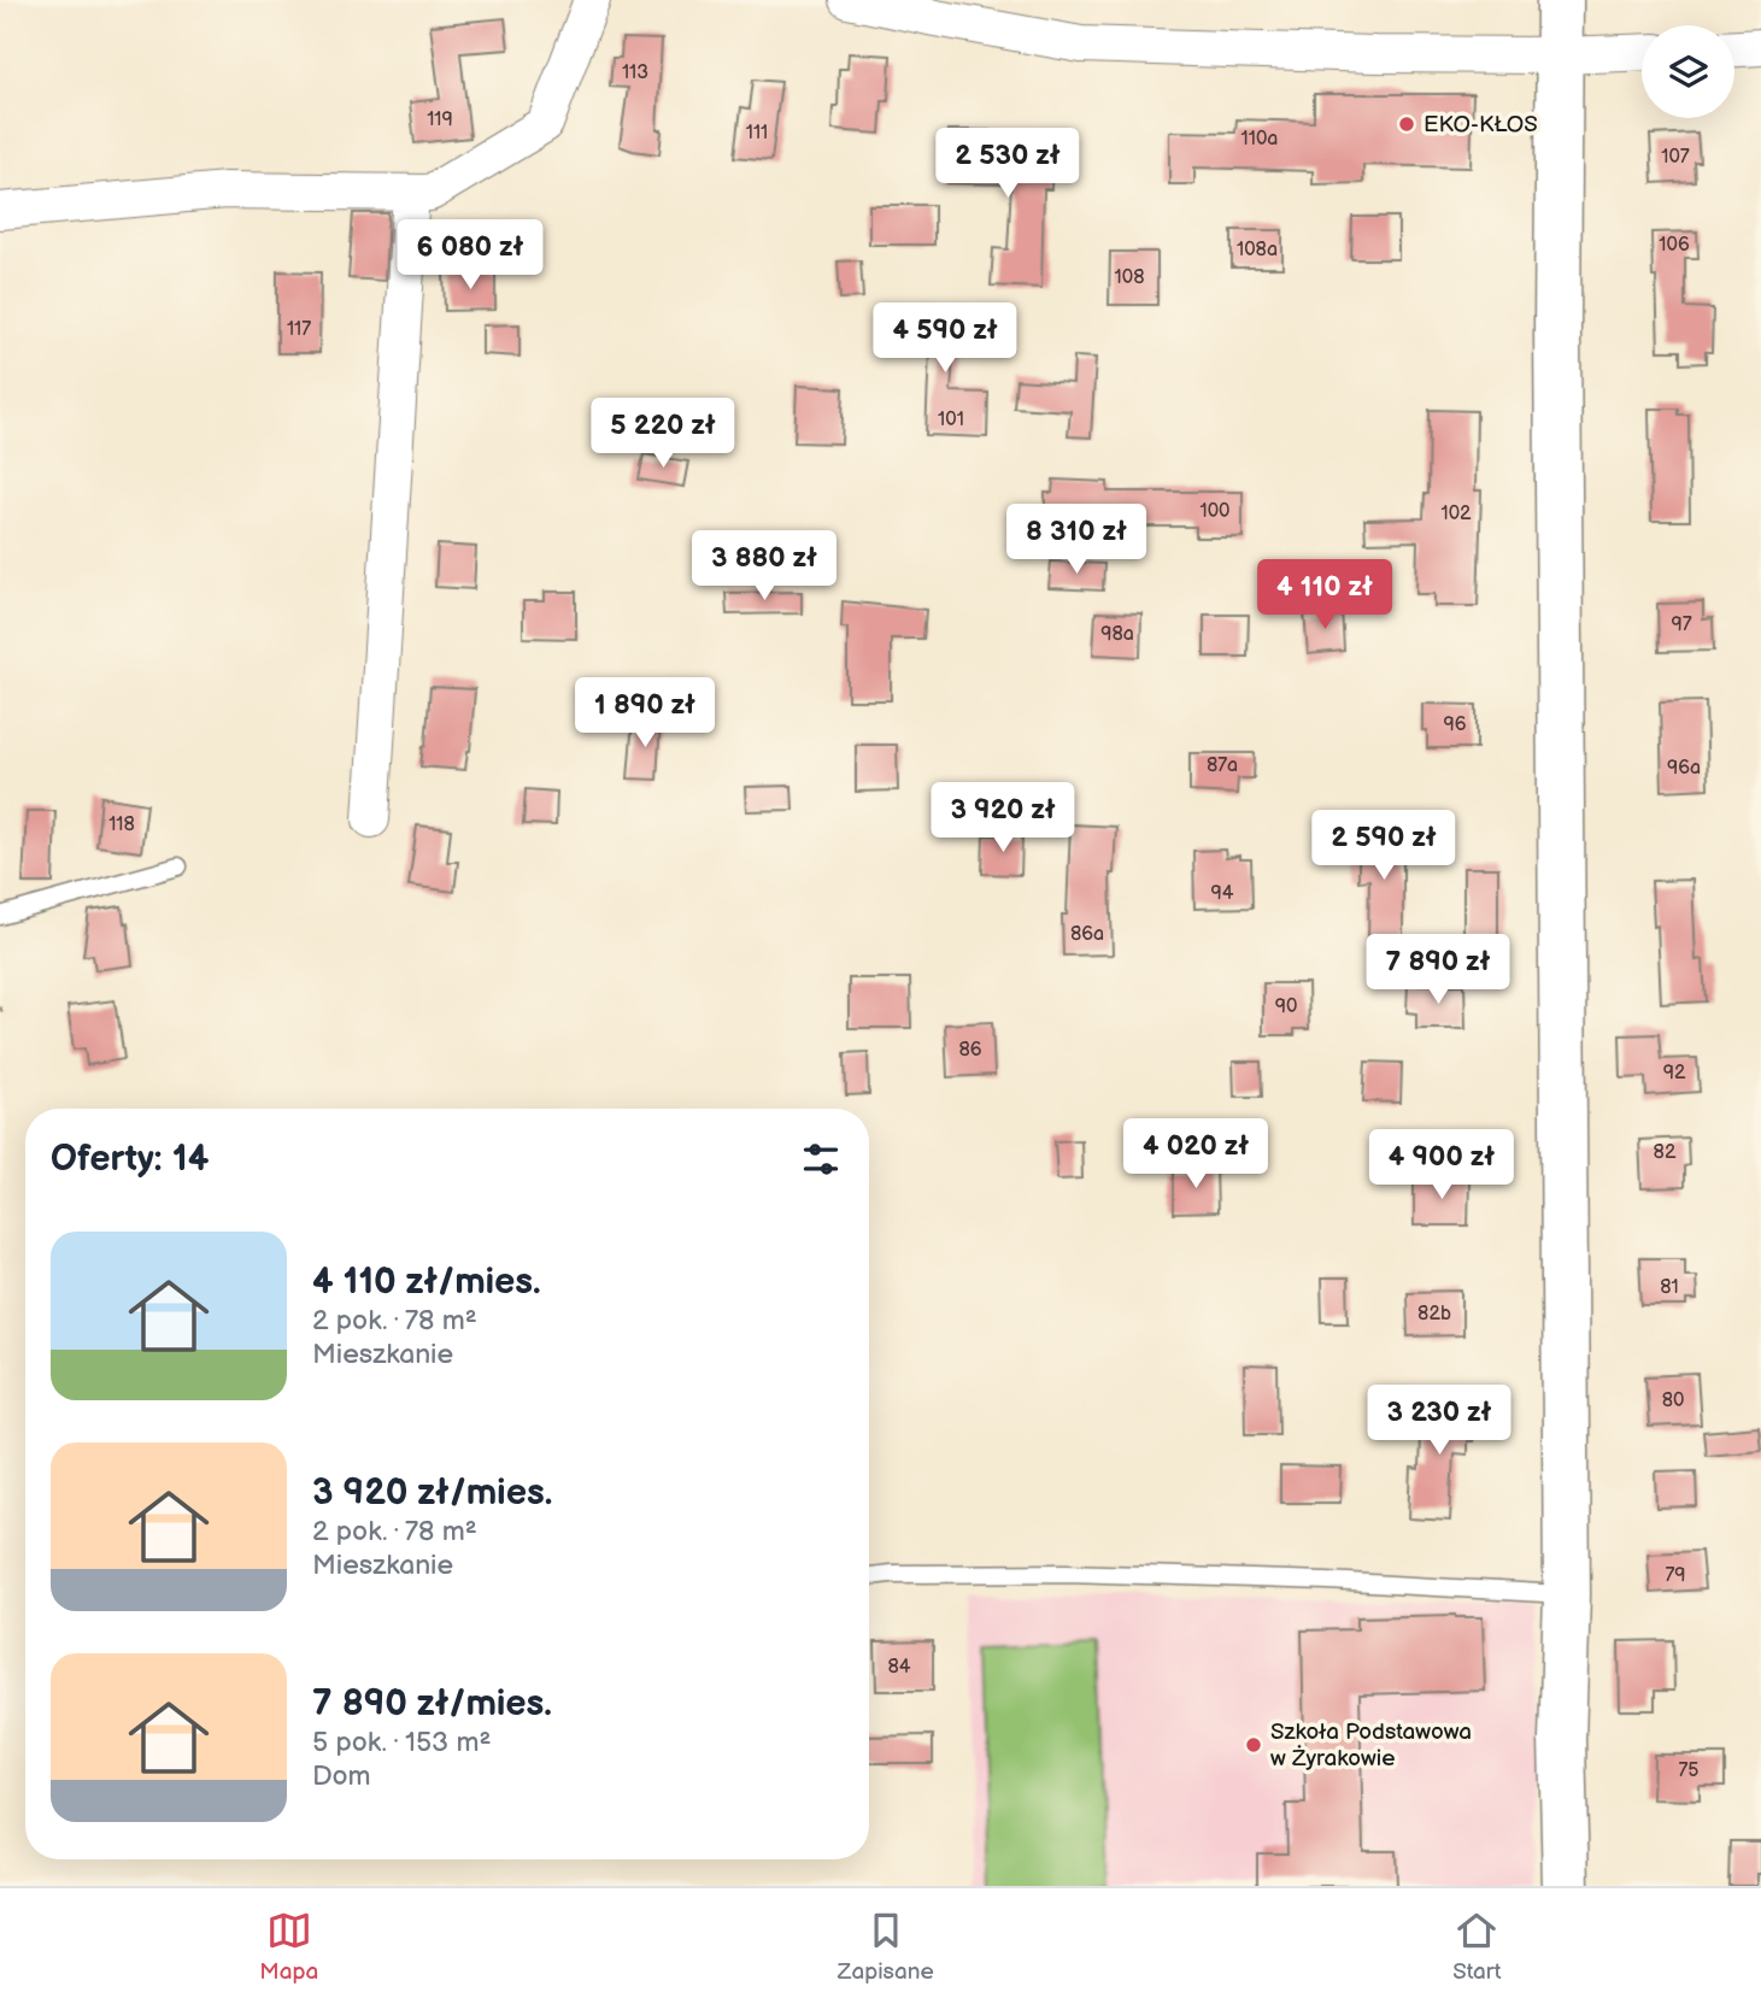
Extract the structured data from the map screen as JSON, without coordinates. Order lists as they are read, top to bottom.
{
  "places": ["EKO-KŁOS", "Szkoła Podstawowa w Żyrakowie"],
  "house_numbers": [
    "113",
    "119",
    "111",
    "110a",
    "107",
    "106",
    "108a",
    "108",
    "117",
    "101",
    "100",
    "102",
    "97",
    "98a",
    "96",
    "87a",
    "96a",
    "118",
    "94",
    "86a",
    "90",
    "86",
    "92",
    "82",
    "81",
    "82b",
    "80",
    "79",
    "84",
    "75"
  ],
  "page": {
    "price": [
      "2 530 zł",
      "6 080 zł",
      "4 590 zł",
      "5 220 zł",
      "8 310 zł",
      "3 880 zł",
      "4 110 zł",
      "1 890 zł",
      "3 920 zł",
      "2 590 zł",
      "7 890 zł",
      "4 020 zł",
      "4 900 zł",
      "3 230 zł"
    ],
    "heading": "Oferty: 14",
    "list": [
      {
        "name": "4 110 zł/mies.",
        "note": "2 pok. · 78 m² · Mieszkanie"
      },
      {
        "name": "3 920 zł/mies.",
        "note": "2 pok. · 78 m² · Mieszkanie"
      },
      {
        "name": "7 890 zł/mies.",
        "note": "5 pok. · 153 m² · Dom"
      }
    ],
    "tabs": ["Mapa", "Zapisane", "Start"]
  }
}
